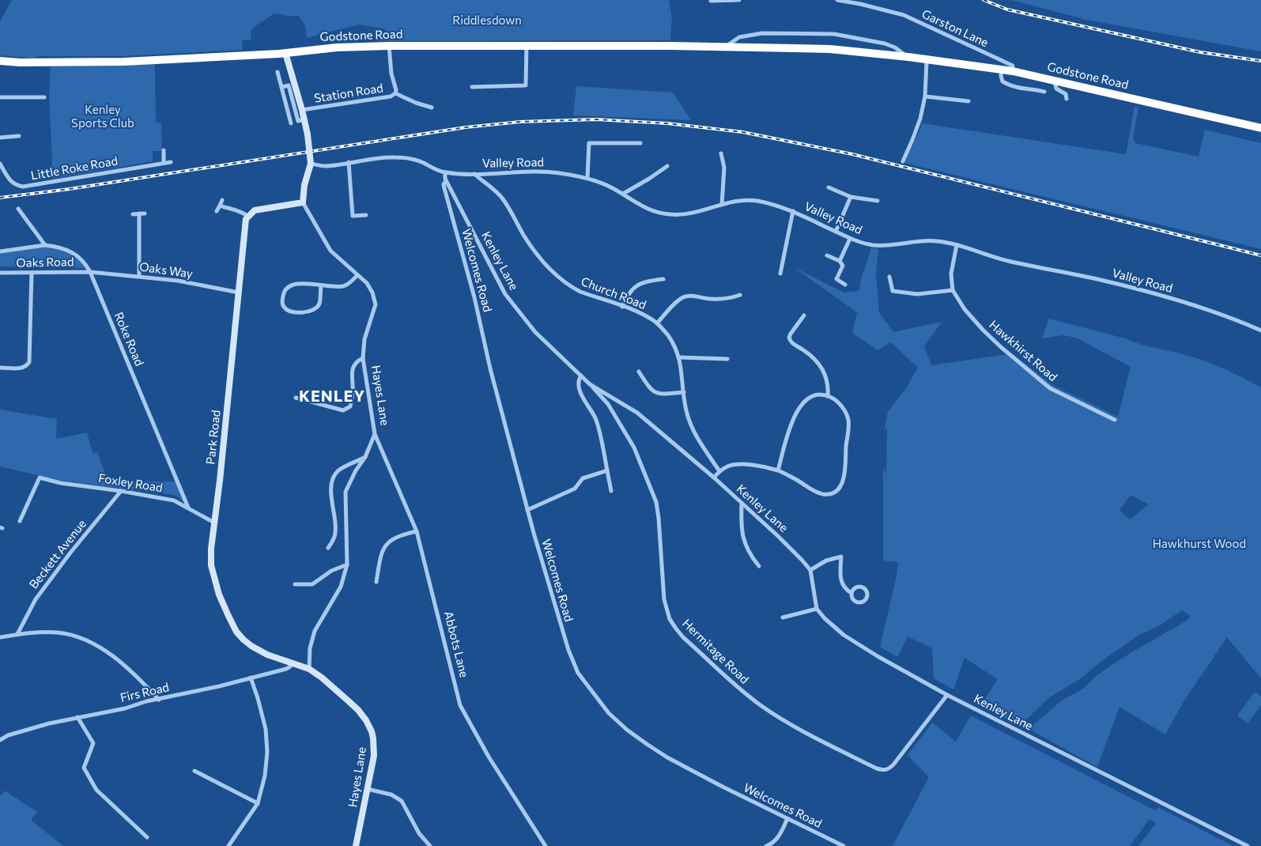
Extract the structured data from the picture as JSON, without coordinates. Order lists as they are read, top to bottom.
{
  "streets": {
    "highway": ["Godstone Road"],
    "street": [
      "Garston Lane",
      "Station Road",
      "Valley Road",
      "Little Roke Road",
      "Kenley Lane",
      "Oaks Road",
      "Oaks Way",
      "Welcomes Road",
      "Church Road",
      "Roke Road",
      "Hawkhirst Road",
      "Hayes Lane",
      "Park Road",
      "Foxley Road",
      "Beckett Avenue",
      "Abbots Lane",
      "Hermitage Road",
      "Firs Road"
    ]
  },
  "crossings": [
    ["Garston Lane", "Godstone Road"],
    ["Godstone Road", "Station Road"],
    ["Valley Road", "Kenley Lane"],
    ["Valley Road", "Church Road"],
    ["Kenley Lane", "Welcomes Road"],
    ["Kenley Lane", "Hermitage Road"],
    ["Oaks Road", "Oaks Way"],
    ["Oaks Road", "Roke Road"],
    ["Oaks Way", "Roke Road"],
    ["Oaks Way", "Park Road"],
    ["Roke Road", "Foxley Road"],
    ["Hayes Lane", "Park Road"],
    ["Hayes Lane", "Abbots Lane"],
    ["Park Road", "Foxley Road"],
    ["Park Road", "Firs Road"],
    ["Foxley Road", "Beckett Avenue"]
  ],
  "districts": ["KENLEY"],
  "parks": ["Riddlesdown", "Kenley Sports Club", "Hawkhurst Wood"]
}
